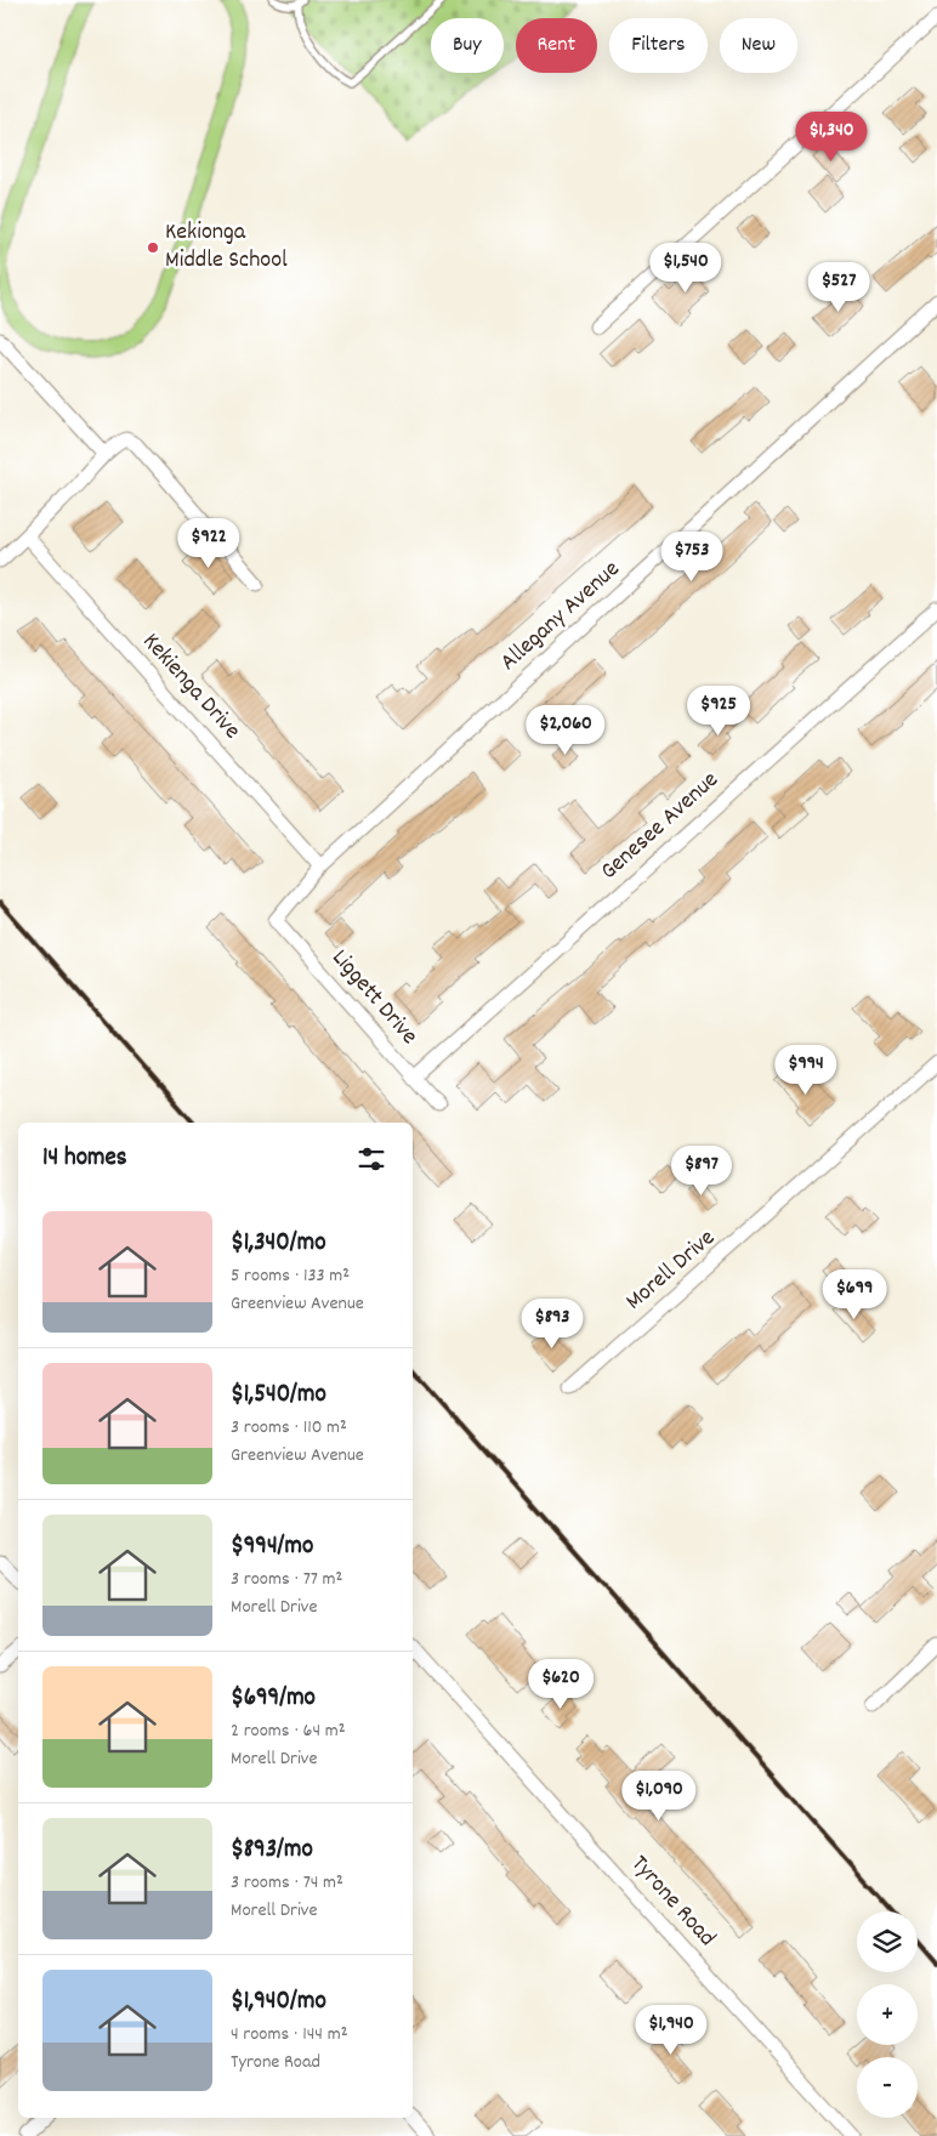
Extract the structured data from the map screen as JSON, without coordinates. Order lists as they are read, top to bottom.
{
  "streets": {
    "street": [
      "Allegany Avenue",
      "Kekienga Drive",
      "Genesee Avenue",
      "Liggett Drive",
      "Morell Drive",
      "Tyrone Road"
    ]
  },
  "crossings": [
    ["Allegany Avenue", "Kekienga Drive"],
    ["Allegany Avenue", "Liggett Drive"],
    ["Genesee Avenue", "Liggett Drive"]
  ],
  "places": ["Kekionga Middle School"],
  "page": {
    "chip": [
      "Buy",
      "Rent",
      "Filters",
      "New"
    ],
    "price": [
      "$1,340",
      "$1,540",
      "$527",
      "$922",
      "$753",
      "$925",
      "$2,060",
      "$994",
      "$897",
      "$699",
      "$893",
      "$620",
      "$1,090",
      "$1,940"
    ],
    "heading": "14 homes",
    "list": [
      {
        "name": "$1,340/mo",
        "note": "5 rooms · 133 m² · Greenview Avenue"
      },
      {
        "name": "$1,540/mo",
        "note": "3 rooms · 110 m² · Greenview Avenue"
      },
      {
        "name": "$994/mo",
        "note": "3 rooms · 77 m² · Morell Drive"
      },
      {
        "name": "$699/mo",
        "note": "2 rooms · 64 m² · Morell Drive"
      },
      {
        "name": "$893/mo",
        "note": "3 rooms · 74 m² · Morell Drive"
      },
      {
        "name": "$1,940/mo",
        "note": "4 rooms · 144 m² · Tyrone Road"
      }
    ],
    "map_buttons": ["+", "−"]
  }
}
